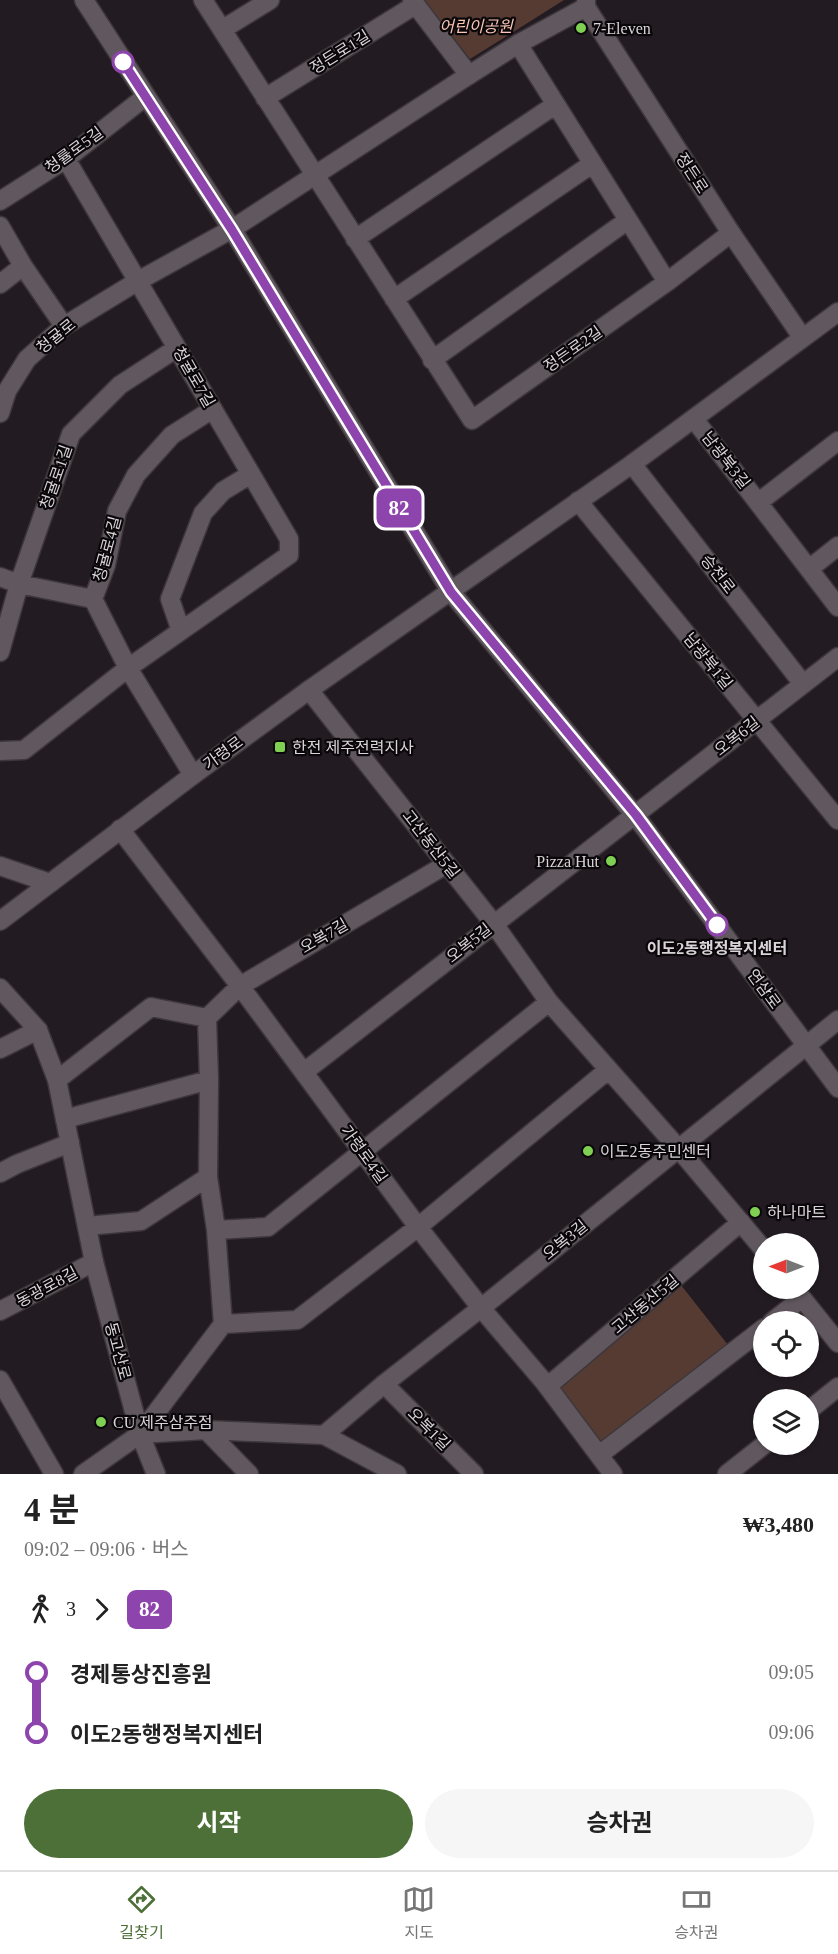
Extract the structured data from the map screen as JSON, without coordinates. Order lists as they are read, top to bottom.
{
  "streets": {
    "street": [
      "정든로1길",
      "청률로5길",
      "정든로",
      "청귤로",
      "정든로2길",
      "청귤로7길",
      "남광북3길",
      "청귤로1길",
      "청귤로4길",
      "승천로",
      "남광북1길",
      "오복6길",
      "가령로",
      "고산동산5길",
      "오복7길",
      "오복5길",
      "연삼로",
      "가령로4길",
      "오복3길",
      "동광로8길",
      "동고산로",
      "오복1길"
    ]
  },
  "crossings": [
    ["정든로1길", "정든로"],
    ["청률로5길", "연삼로"],
    ["정든로", "청귤로"],
    ["정든로", "정든로2길"],
    ["정든로", "연삼로"],
    ["청귤로", "청귤로7길"],
    ["청귤로", "연삼로"],
    ["청귤로7길", "청귤로1길"],
    ["청귤로7길", "청귤로4길"],
    ["청귤로4길", "가령로"],
    ["승천로", "오복6길"],
    ["남광북1길", "오복6길"],
    ["오복6길", "오복5길"],
    ["오복6길", "연삼로"],
    ["가령로", "고산동산5길"],
    ["가령로", "연삼로"],
    ["가령로", "가령로4길"],
    ["고산동산5길", "오복7길"],
    ["고산동산5길", "오복5길"],
    ["고산동산5길", "가령로4길"],
    ["고산동산5길", "오복3길"],
    ["오복7길", "가령로4길"],
    ["오복5길", "연삼로"],
    ["오복5길", "가령로4길"],
    ["연삼로", "오복3길"],
    ["가령로4길", "오복3길"],
    ["오복3길", "오복1길"],
    ["동광로8길", "동고산로"]
  ],
  "parks": ["어린이공원"],
  "places": {
    "other": [
      "7-Eleven",
      "Pizza Hut",
      "이도2동행정복지센터",
      "이도2동주민센터",
      "하나마트",
      "CU 제주삼주점"
    ],
    "transit": ["한전 제주전력지사"]
  },
  "lines": ["bus line 82"],
  "north": "left",
  "page": {
    "on_map": "82",
    "heading": ["4 분", "09:02 – 09:06 · 버스", "₩3,480"],
    "legs": ["3", "82"],
    "list": [
      {
        "name": "경제통상진흥원",
        "value": "09:05"
      },
      {
        "name": "이도2동행정복지센터",
        "value": "09:06"
      }
    ],
    "buttons": ["시작", "승차권"],
    "tabs": ["길찾기", "지도", "승차권"]
  }
}
